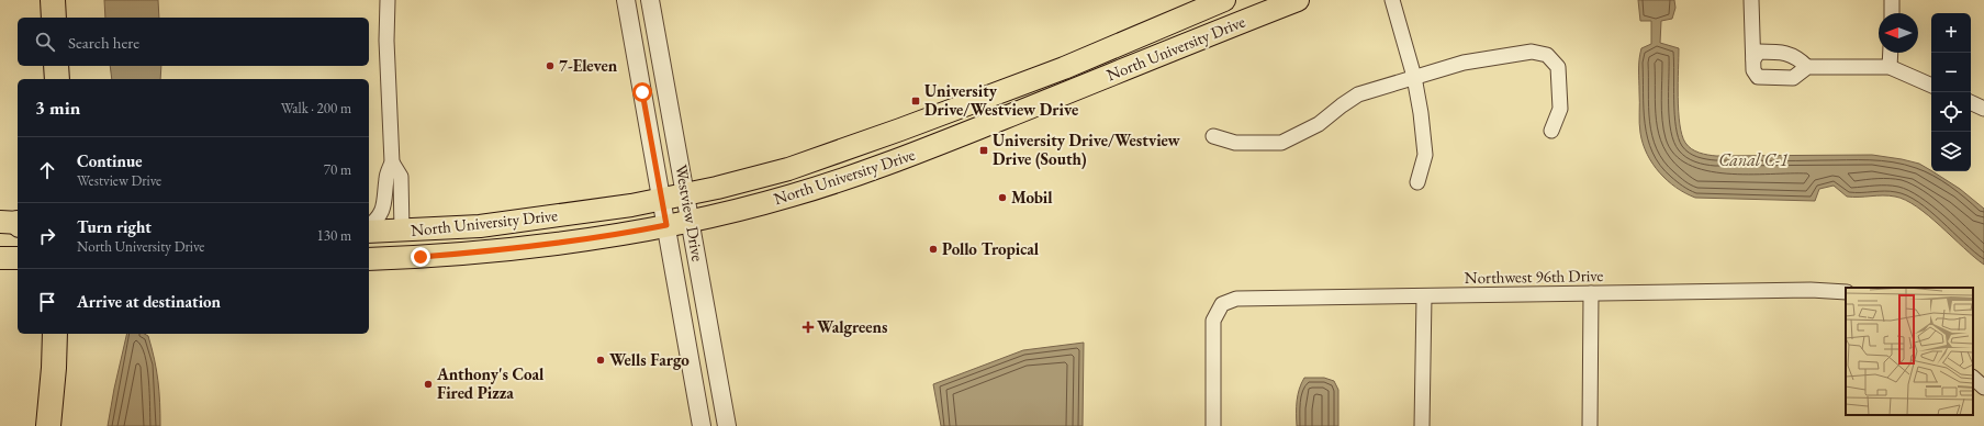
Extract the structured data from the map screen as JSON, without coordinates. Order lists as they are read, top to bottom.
{
  "streets": {
    "main road": ["North University Drive"],
    "street": ["Westview Drive", "Northwest 96th Drive"]
  },
  "crossings": [
    ["North University Drive", "Westview Drive"]
  ],
  "water": ["Canal C-1"],
  "places": {
    "other": [
      "7-Eleven",
      "Mobil",
      "Pollo Tropical",
      "Wells Fargo",
      "Anthony's Coal Fired Pizza"
    ],
    "transit": ["University Drive/Westview Drive", "University Drive/Westview Drive (South)"],
    "health": ["Walgreens"]
  },
  "north": "left",
  "page": {
    "map_buttons": ["+", "−"],
    "search": "Search here",
    "heading": ["3 min", "Walk · 200 m"],
    "list": [
      ["Continue", "Westview Drive", "70 m"],
      ["Turn right", "North University Drive", "130 m"],
      "Arrive at destination"
    ]
  }
}
